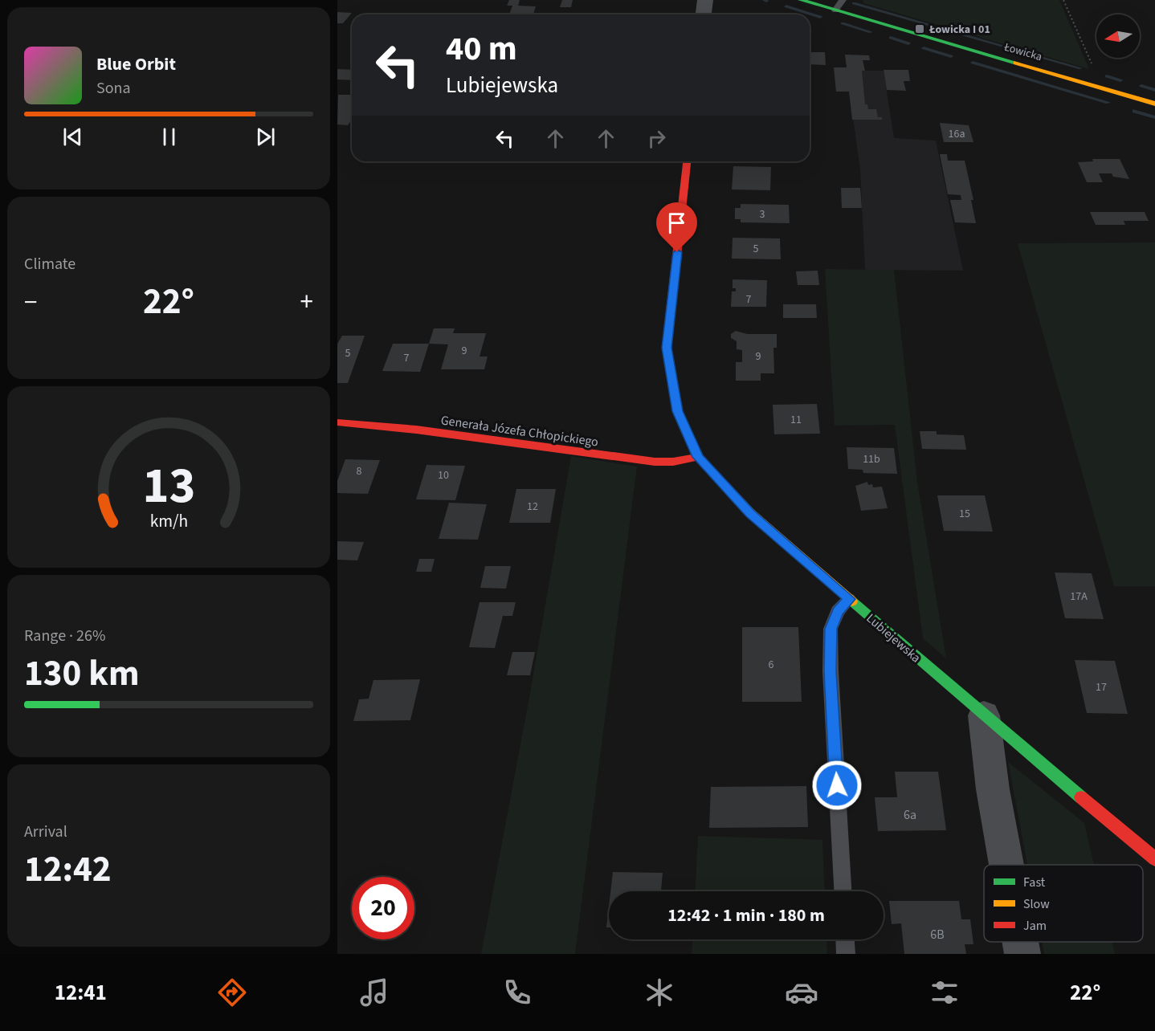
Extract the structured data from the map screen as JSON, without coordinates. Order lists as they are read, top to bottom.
{
  "streets": {
    "street": ["Łowicka", "Generała Józefa Chłopickiego", "Lubiejewska"]
  },
  "crossings": [
    ["Generała Józefa Chłopickiego", "Lubiejewska"]
  ],
  "places": {
    "transit": ["Łowicka I 01"]
  },
  "house_numbers": [
    "16a",
    "3",
    "5",
    "7",
    "9",
    "5",
    "9",
    "7",
    "11",
    "11b",
    "8",
    "10",
    "12",
    "15",
    "17A",
    "6",
    "17",
    "6a",
    "6B"
  ],
  "legend": ["Fast", "Slow", "Jam"],
  "north": "left",
  "page": {
    "turn": ["40 m", "Lubiejewska"],
    "song": ["Blue Orbit", "Sona"],
    "tile": [
      "Climate",
      ["Range · 26%", "130 km"],
      ["Arrival", "12:42"]
    ],
    "heat": ["−", "22°", "+"],
    "limit": "20",
    "trip": "12:42 · 1 min · 180 m",
    "tabs": ["12:41", "22°"],
    "gauge": ["13", "km/h"]
  }
}
